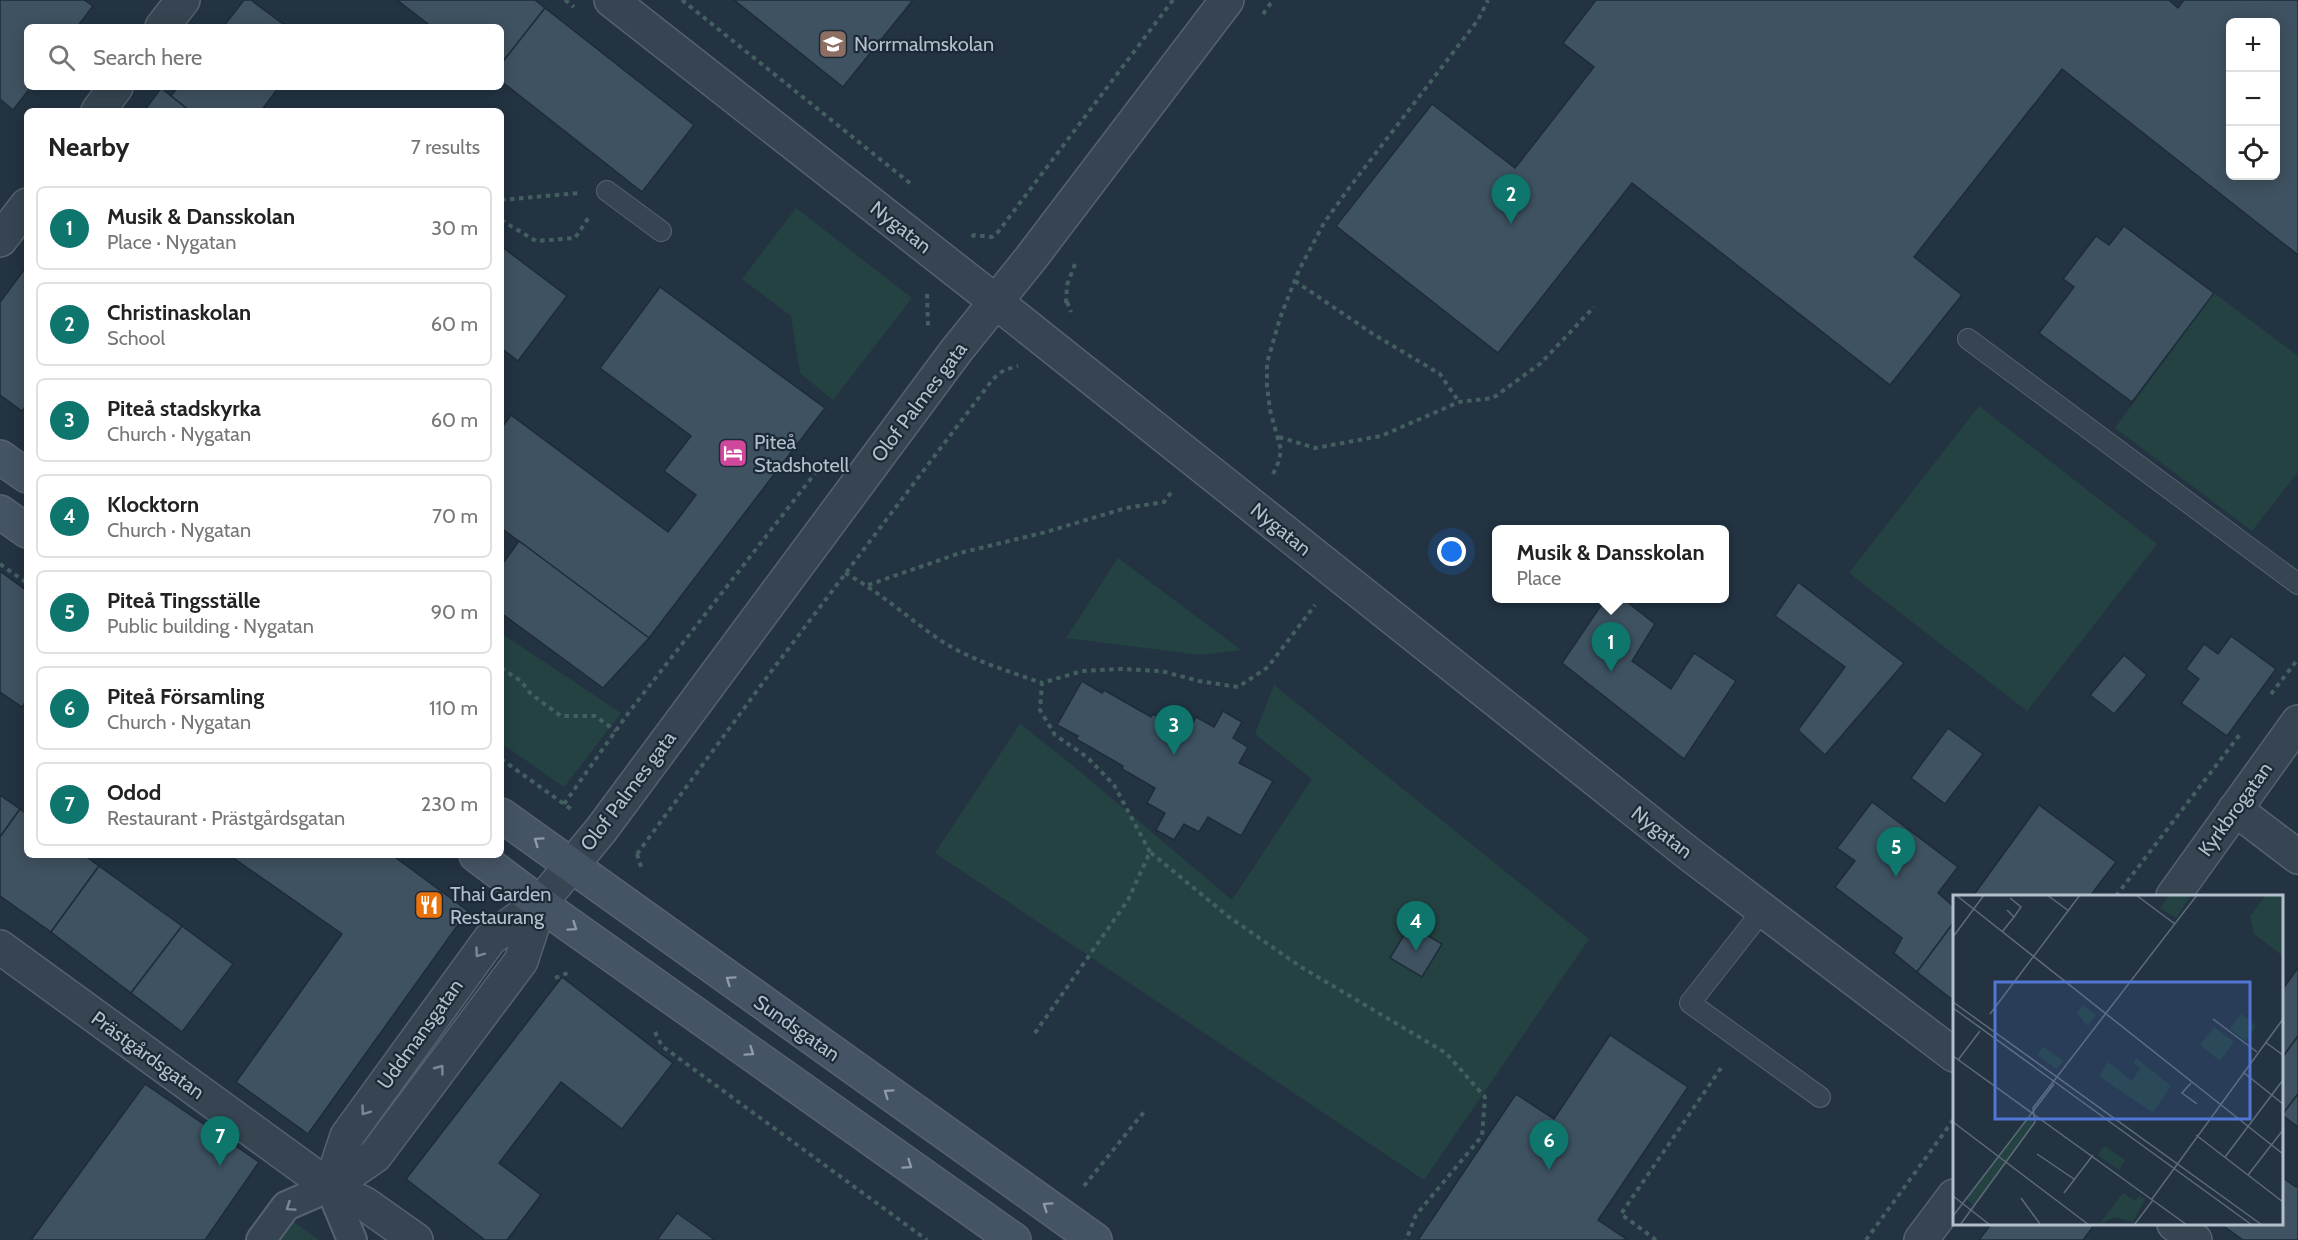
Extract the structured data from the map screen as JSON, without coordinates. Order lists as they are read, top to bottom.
{
  "streets": {
    "main road": ["Sundsgatan"],
    "street": [
      "Nygatan",
      "Olof Palmes gata",
      "Kyrkbrogatan",
      "Uddmansgatan",
      "Prästgårdsgatan"
    ]
  },
  "crossings": [
    ["Nygatan", "Olof Palmes gata"],
    ["Olof Palmes gata", "Sundsgatan"],
    ["Olof Palmes gata", "Uddmansgatan"],
    ["Sundsgatan", "Uddmansgatan"],
    ["Uddmansgatan", "Prästgårdsgatan"]
  ],
  "places": {
    "school or university": ["Norrmalmskolan"],
    "hotel": ["Piteå Stadshotell"],
    "restaurant": ["Thai Garden Restaurang"]
  },
  "page": {
    "map_buttons": ["+", "−"],
    "search": "Search here",
    "heading": ["Nearby", "7 results"],
    "pins": [
      "2",
      "1",
      "3",
      "5",
      "4",
      "7",
      "6"
    ],
    "list": [
      {
        "mark": "1",
        "name": "Musik & Dansskolan",
        "note": "Place · Nygatan",
        "value": "30 m"
      },
      {
        "mark": "2",
        "name": "Christinaskolan",
        "note": "School",
        "value": "60 m"
      },
      {
        "mark": "3",
        "name": "Piteå stadskyrka",
        "note": "Church · Nygatan",
        "value": "60 m"
      },
      {
        "mark": "4",
        "name": "Klocktorn",
        "note": "Church · Nygatan",
        "value": "70 m"
      },
      {
        "mark": "5",
        "name": "Piteå Tingsställe",
        "note": "Public building · Nygatan",
        "value": "90 m"
      },
      {
        "mark": "6",
        "name": "Piteå Församling",
        "note": "Church · Nygatan",
        "value": "110 m"
      },
      {
        "mark": "7",
        "name": "Odod",
        "note": "Restaurant · Prästgårdsgatan",
        "value": "230 m"
      }
    ],
    "popup": ["Musik & Dansskolan", "Place"]
  }
}
